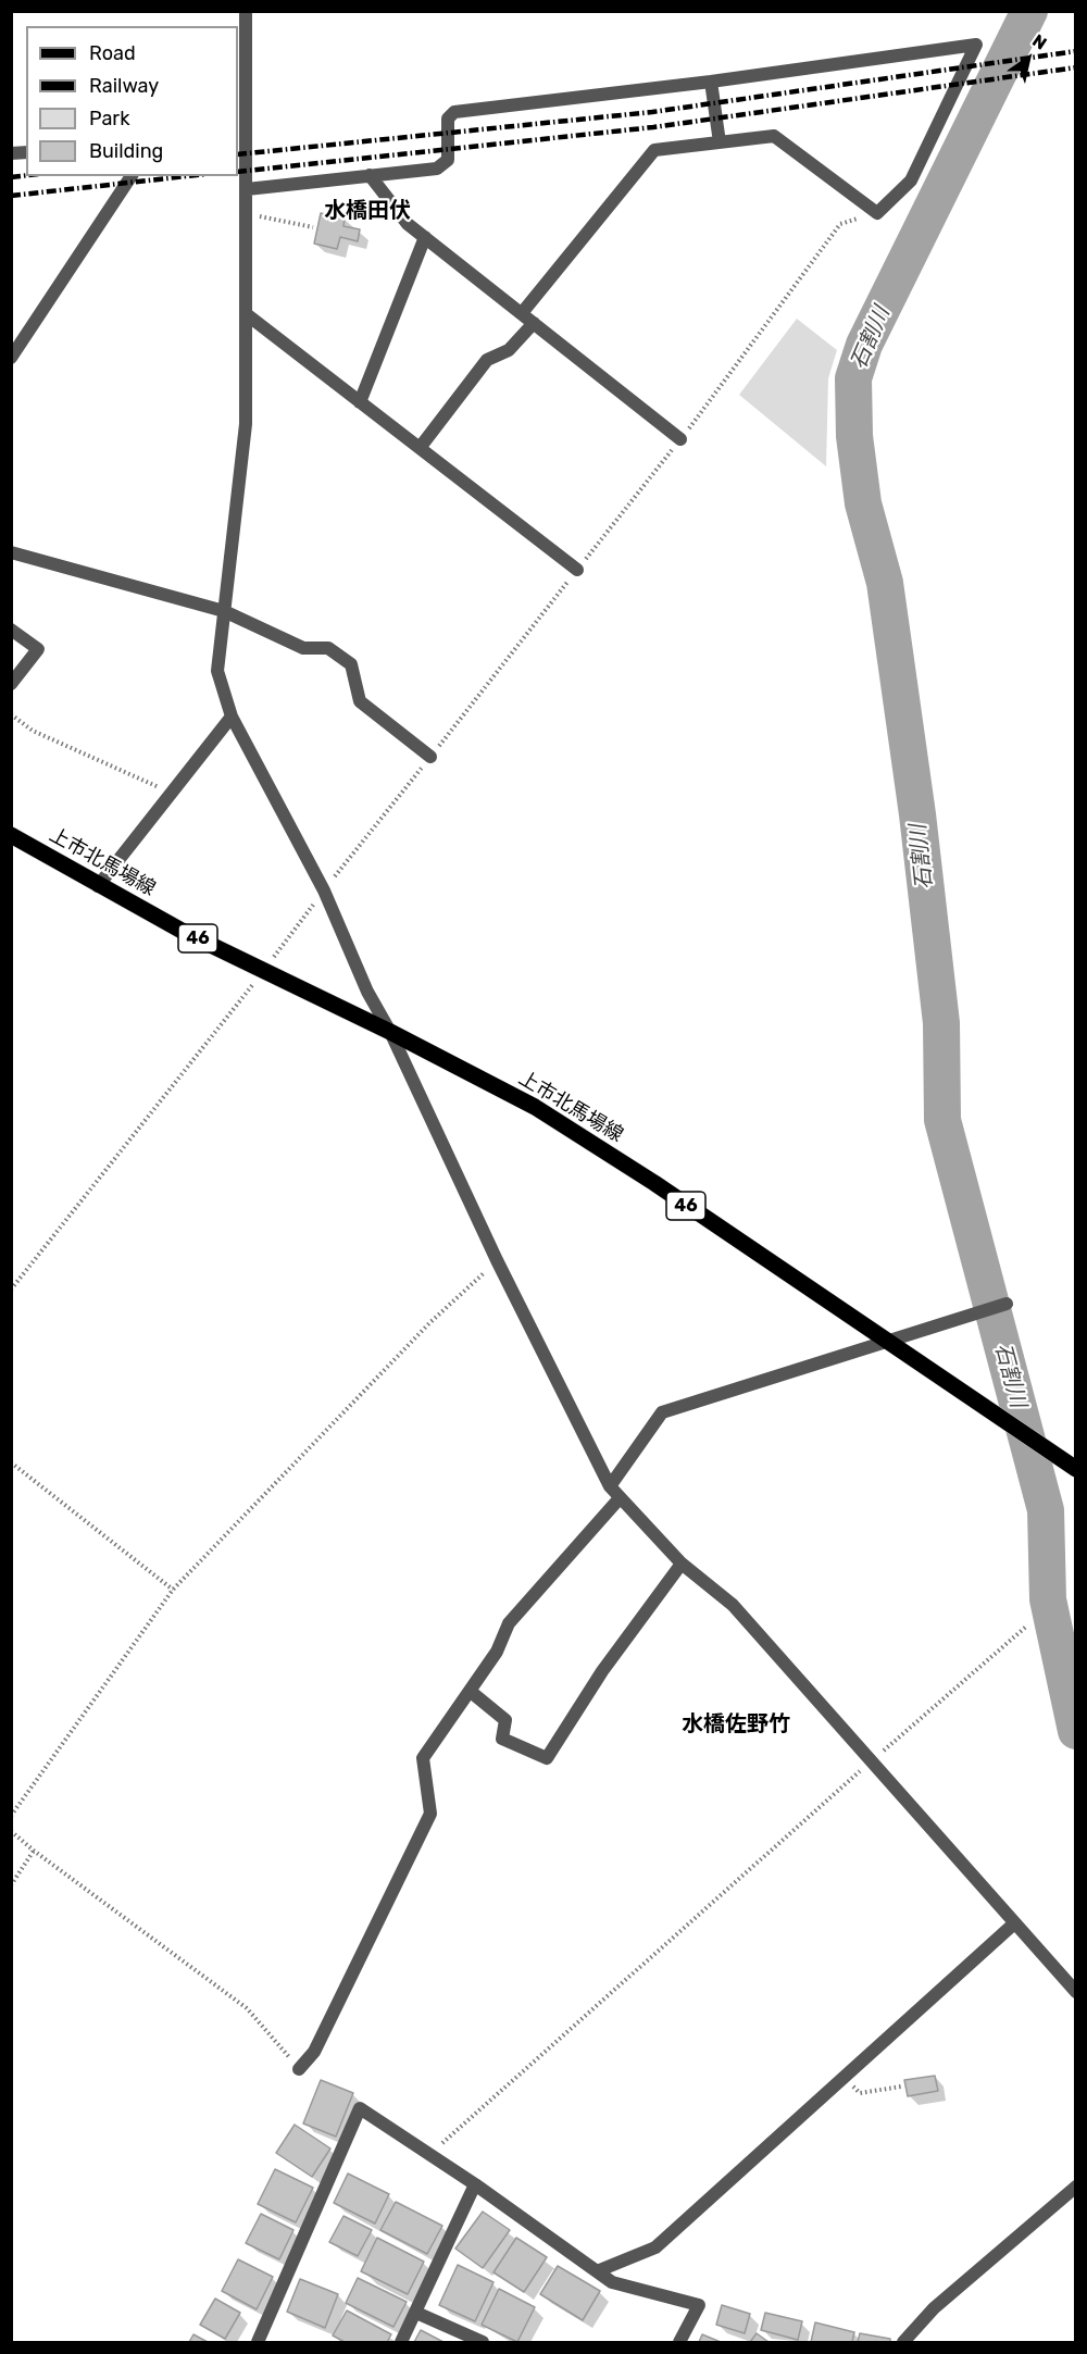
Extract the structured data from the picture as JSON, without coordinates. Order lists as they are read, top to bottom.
{
  "streets": {
    "main road": ["上市北馬場線", "46"]
  },
  "districts": ["水橋田伏", "水橋佐野竹"],
  "water": ["石割川"],
  "legend": [
    "Road",
    "Railway",
    "Park",
    "Building"
  ],
  "north": "top right"
}
